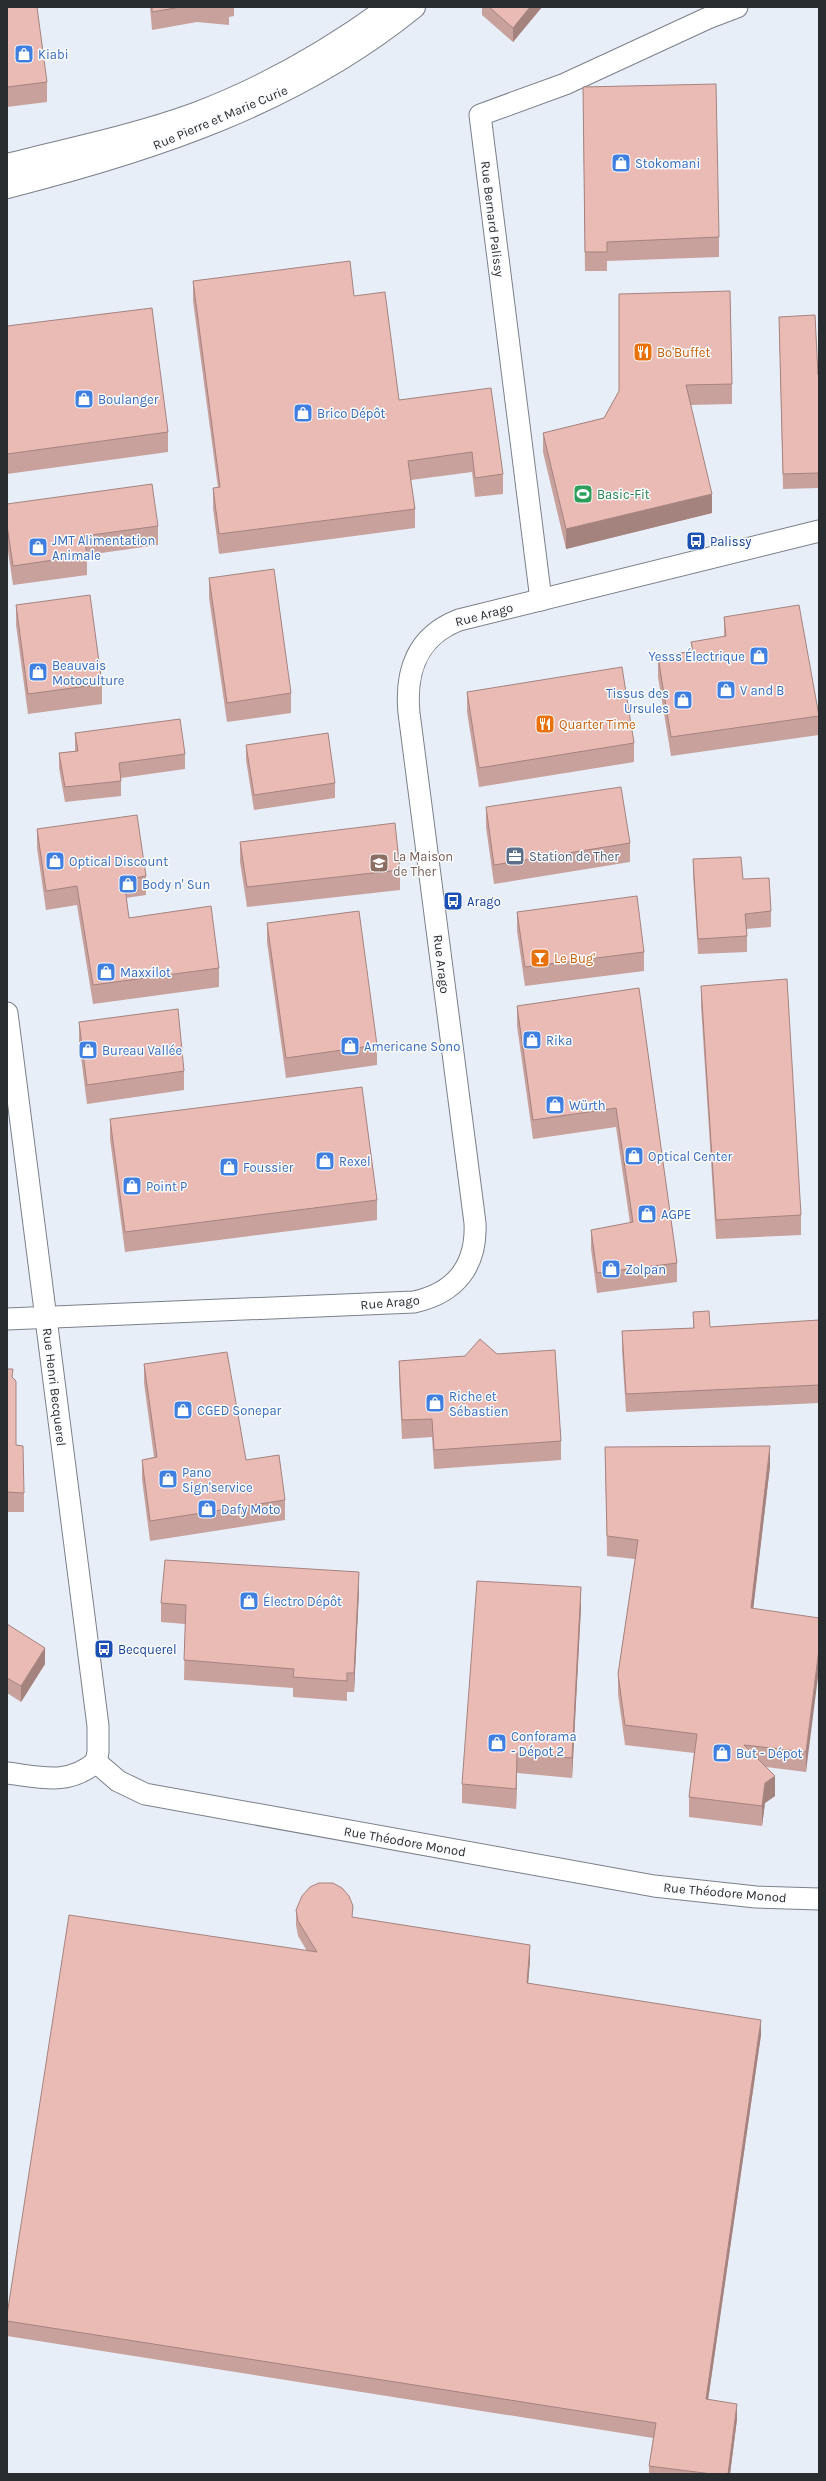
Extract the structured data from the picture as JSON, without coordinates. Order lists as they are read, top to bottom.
{
  "streets": {
    "main road": ["Rue Pierre et Marie Curie"],
    "street": [
      "Rue Bernard Palissy",
      "Rue Arago",
      "Rue Henri Becquerel",
      "Rue Théodore Monod"
    ]
  },
  "crossings": [
    ["Rue Bernard Palissy", "Rue Arago"],
    ["Rue Arago", "Rue Henri Becquerel"],
    ["Rue Henri Becquerel", "Rue Théodore Monod"]
  ],
  "places": {
    "shop": [
      "Kiabi",
      "Stokomani",
      "Boulanger",
      "Brico Dépôt",
      "JMT Alimentation Animale",
      "Yesss Électrique",
      "Beauvais Motoculture",
      "V and B",
      "Tissus des Ursules",
      "Optical Discount",
      "Body n' Sun",
      "Maxxilot",
      "Rika",
      "Americane Sono",
      "Bureau Vallée",
      "Würth",
      "Optical Center",
      "Rexel",
      "Foussier",
      "Point P",
      "AGPE",
      "Zolpan",
      "Riche et Sébastien",
      "CGED Sonepar",
      "Pano Sign'service",
      "Dafy Moto",
      "Électro Dépôt",
      "Conforama - Dépot 2",
      "But - Dépot"
    ],
    "restaurant": ["Bo'Buffet", "Quarter Time"],
    "sports": ["Basic-Fit"],
    "bus stop": ["Palissy", "Arago", "Becquerel"],
    "office": ["Station de Ther"],
    "school or university": ["La Maison de Ther"],
    "bar": ["Le Bug'"]
  }
}
